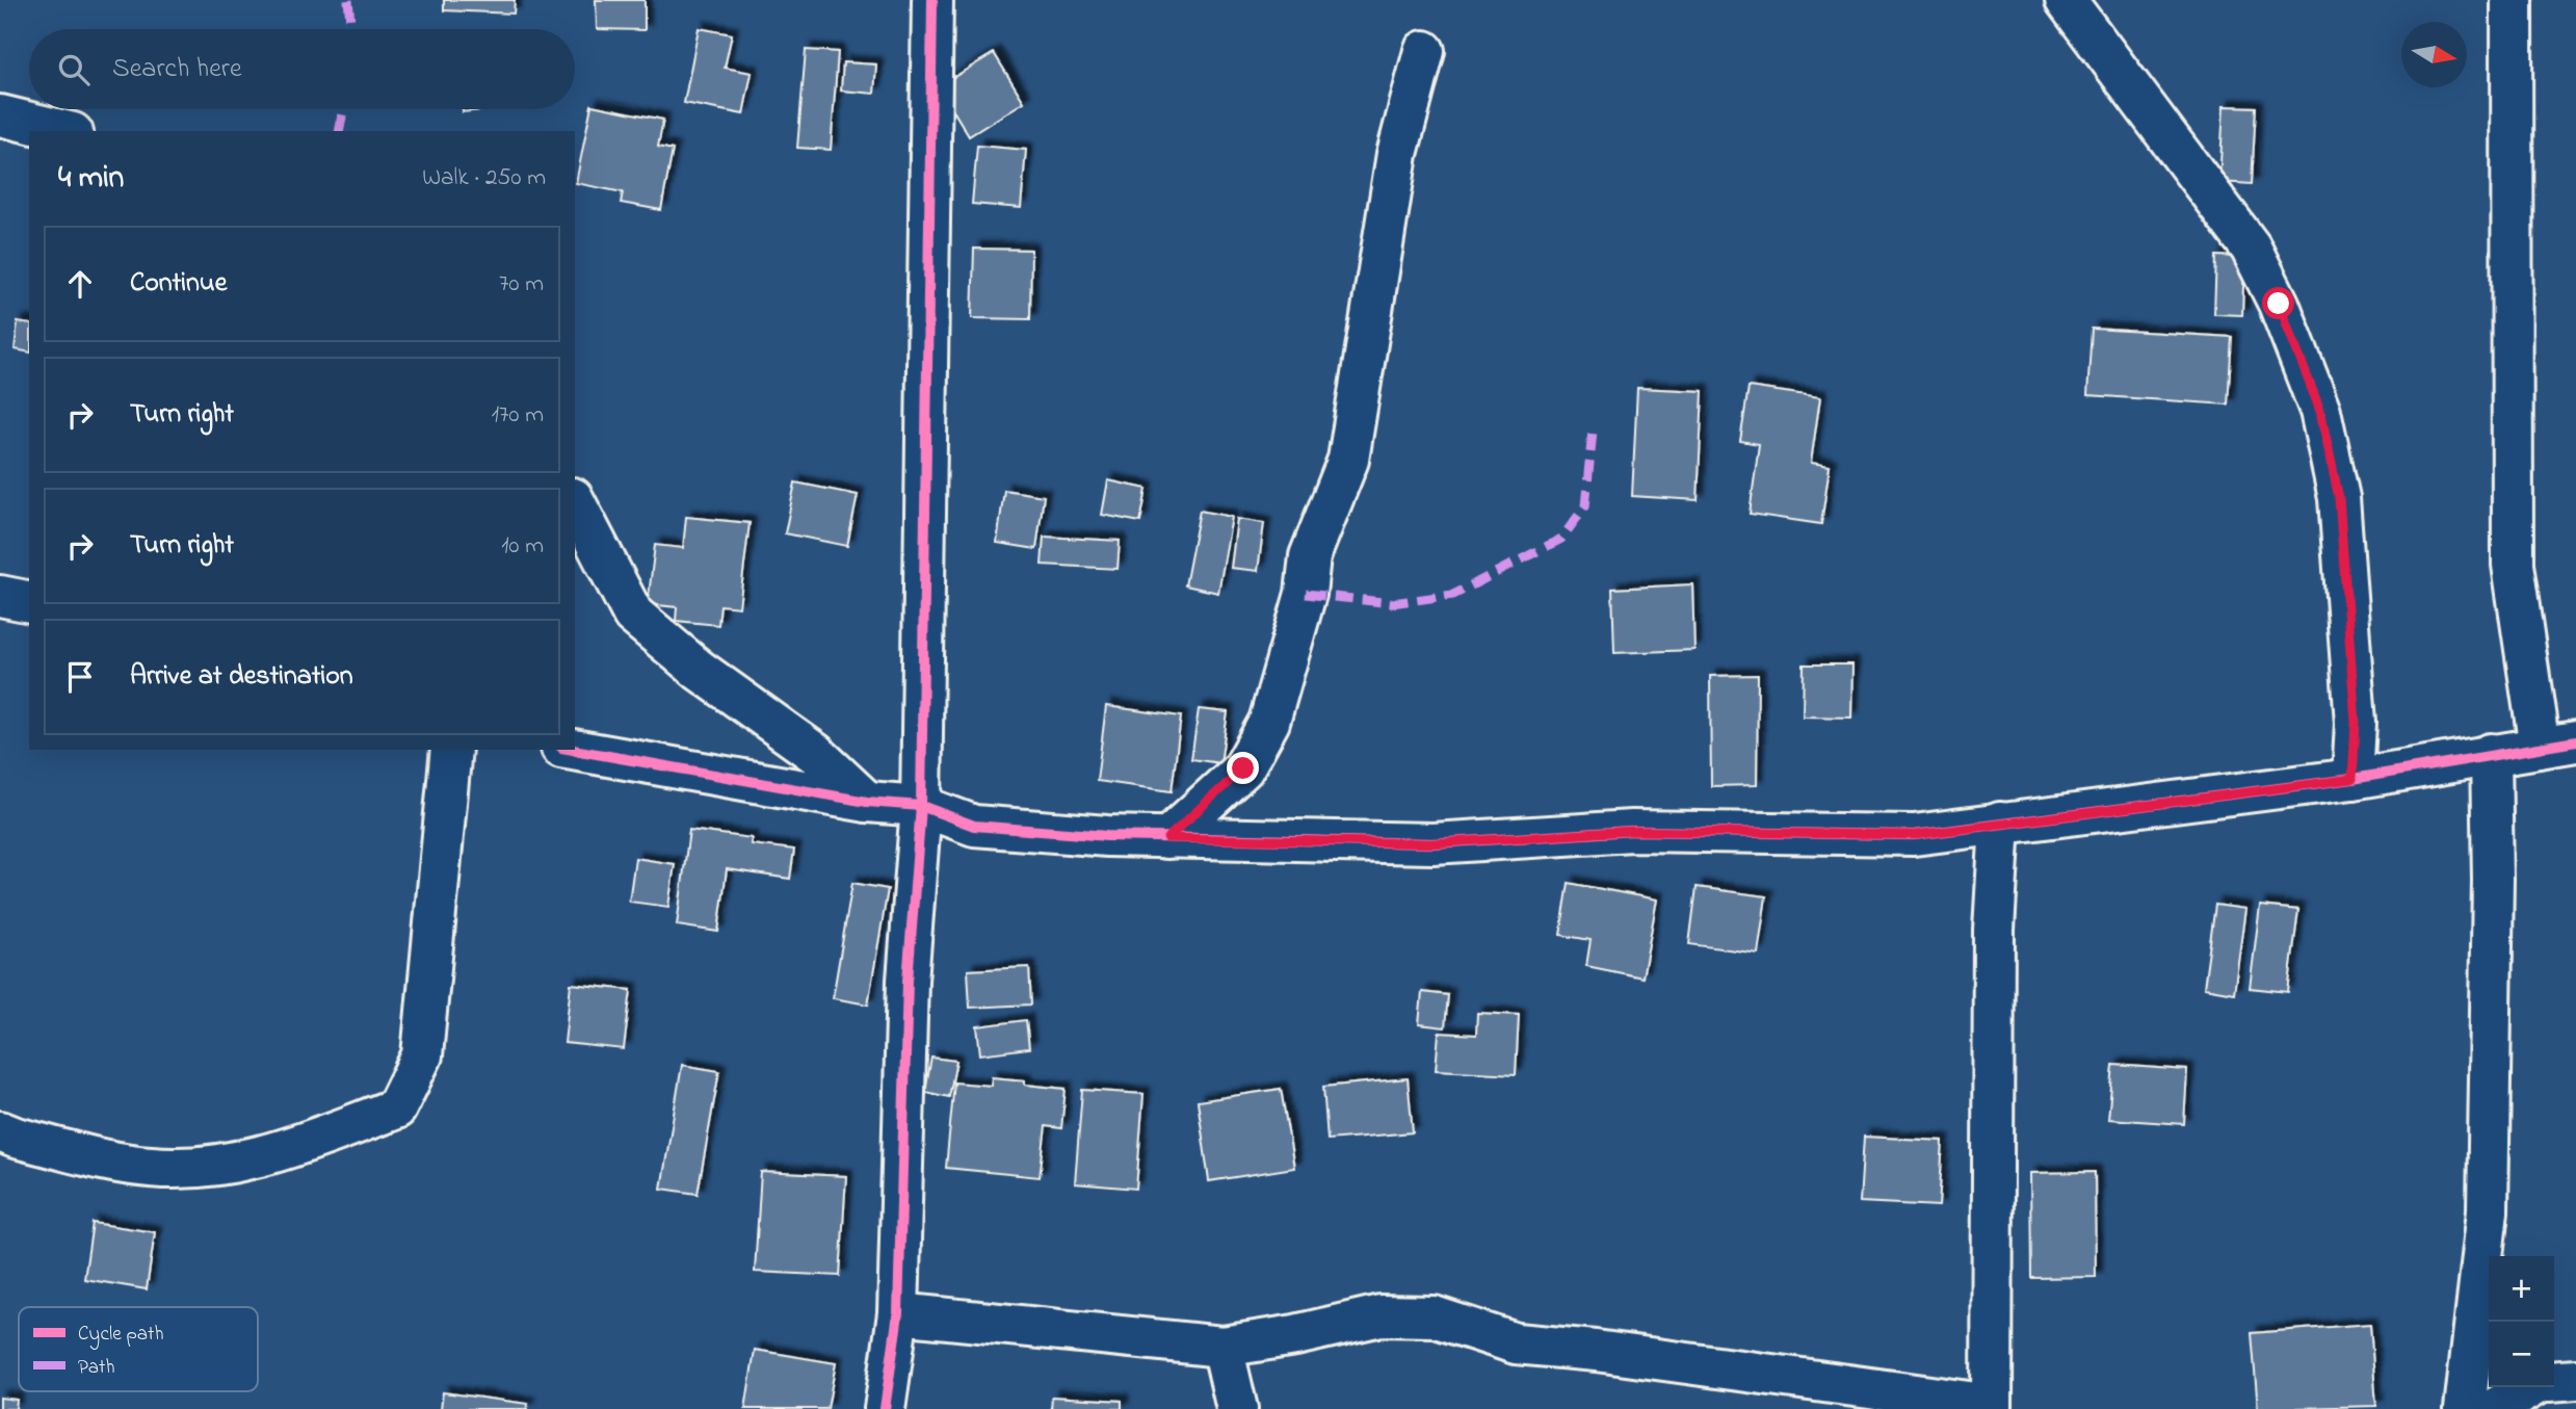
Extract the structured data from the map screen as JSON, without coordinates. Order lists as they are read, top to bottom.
{
  "legend": ["Cycle path", "Path"],
  "north": "right",
  "page": {
    "search": "Search here",
    "heading": ["4 min", "Walk · 250 m"],
    "list": [
      ["Continue", "70 m"],
      ["Turn right", "170 m"],
      ["Turn right", "10 m"],
      "Arrive at destination"
    ],
    "map_buttons": ["+", "−"]
  }
}
